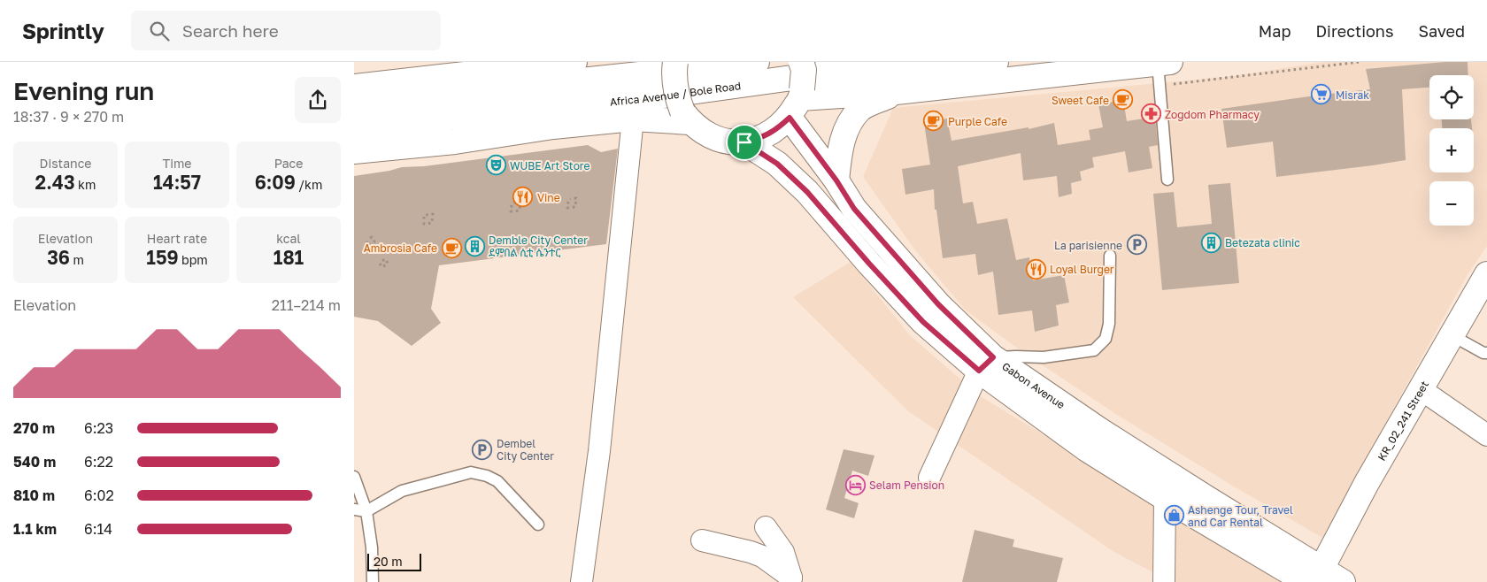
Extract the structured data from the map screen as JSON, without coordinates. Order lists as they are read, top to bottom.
{
  "streets": {
    "main road": ["Africa Avenue / Bole Road", "Gabon Avenue", "KR_02_241 Street"]
  },
  "crossings": [
    ["Gabon Avenue", "KR_02_241 Street"]
  ],
  "places": {
    "supermarket": ["Misrak"],
    "cafe": ["Sweet Cafe", "Purple Cafe", "Ambrosia Cafe"],
    "pharmacy": ["Zogdom Pharmacy"],
    "theatre": ["WUBE Art Store"],
    "restaurant": ["Vine", "Loyal Burger"],
    "building": ["Betezata clinic", "Demble City Center ደምበል ሲቲ ሴንተር"],
    "parking": ["La parisienne", "Dembel City Center"],
    "hotel": ["Selam Pension"],
    "shop": ["Ashenge Tour, Travel and Car Rental"]
  },
  "scale_bar": "20 m",
  "page": {
    "header": "Sprintly",
    "search": "Search here",
    "nav": ["Map", "Directions", "Saved"],
    "heading": ["Evening run", "18:37 · 9 × 270 m"],
    "map_buttons": ["+", "−"],
    "stats": [
      ["Distance", "2.43 km"],
      ["Time", "14:57"],
      ["Pace", "6:09 /km"],
      ["Elevation", "36 m"],
      ["Heart rate", "159 bpm"],
      ["kcal", "181"]
    ],
    "chart": ["Elevation", "211–214 m"],
    "list": [
      {
        "name": "270 m",
        "note": "6:23"
      },
      {
        "name": "540 m",
        "note": "6:22"
      },
      {
        "name": "810 m",
        "note": "6:02"
      },
      {
        "name": "1.1 km",
        "note": "6:14"
      }
    ],
    "scale": "20 m"
  }
}
